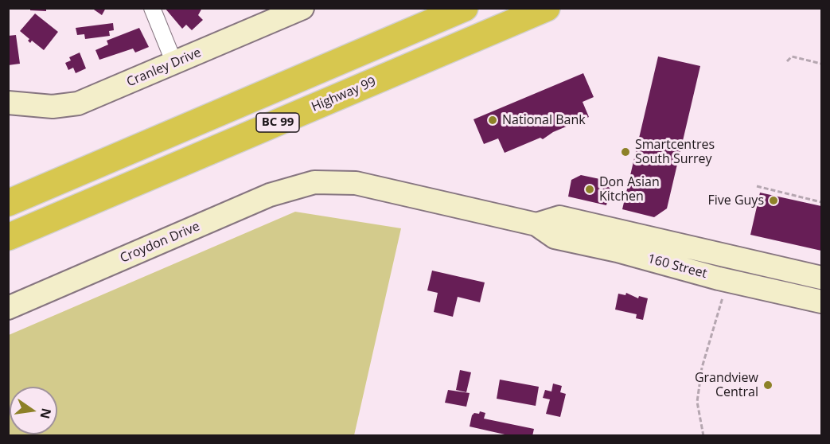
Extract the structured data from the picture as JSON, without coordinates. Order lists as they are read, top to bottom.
{
  "streets": {
    "highway": ["Highway 99", "BC 99"],
    "street": ["Cranley Drive", "Croydon Drive", "160 Street"]
  },
  "crossings": [
    ["Croydon Drive", "160 Street"]
  ],
  "places": [
    "National Bank",
    "Smartcentres South Surrey",
    "Don Asian Kitchen",
    "Five Guys",
    "Grandview Central"
  ],
  "north": "right"
}
